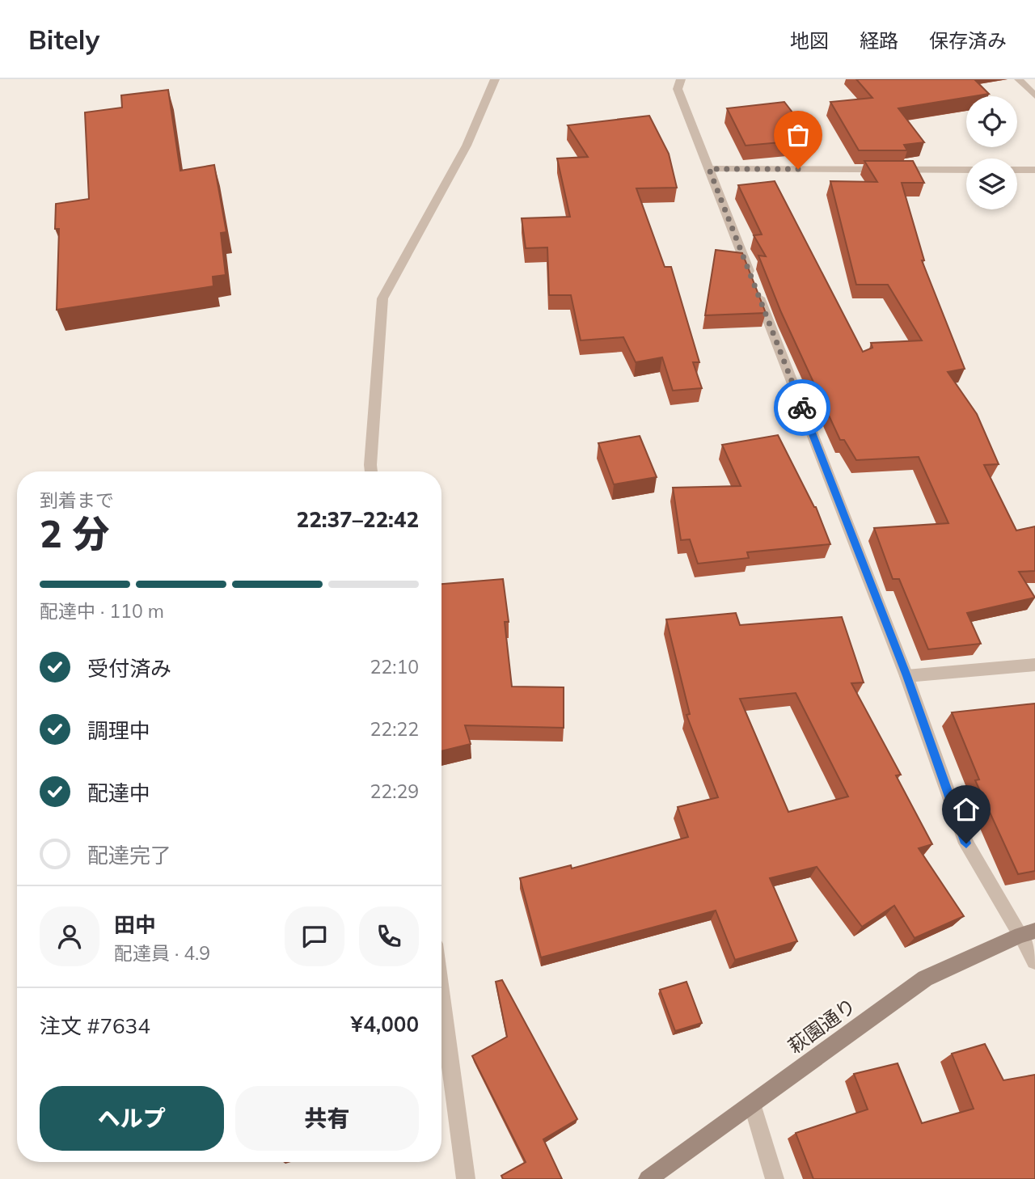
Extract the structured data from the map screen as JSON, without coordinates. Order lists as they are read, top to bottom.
{
  "streets": {
    "street": ["萩園通り"]
  },
  "page": {
    "header": "Bitely",
    "nav": ["地図", "経路", "保存済み"],
    "heading": ["2 分", "到着まで", "22:37–22:42"],
    "panel": [
      "田中",
      "配達員 · 4.9",
      "注文 #7634",
      "¥4,000"
    ],
    "bar": "配達中 · 110 m",
    "list": [
      ["受付済み", "22:10"],
      ["調理中", "22:22"],
      ["配達中", "22:29"],
      "配達完了"
    ],
    "buttons": ["ヘルプ", "共有"]
  }
}
